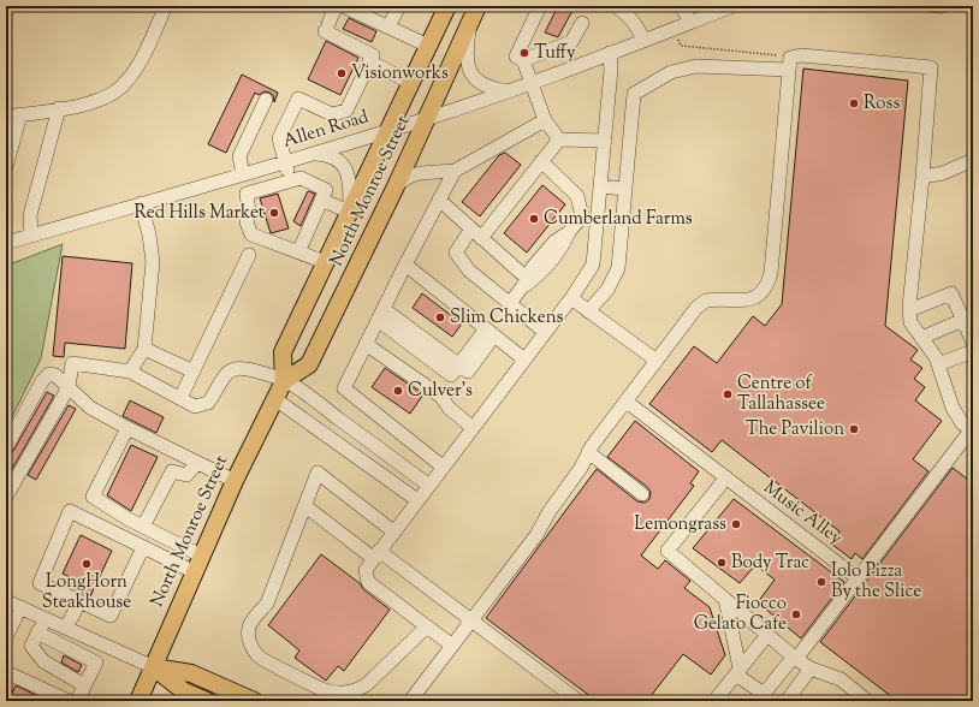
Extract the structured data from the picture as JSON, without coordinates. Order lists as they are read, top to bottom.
{
  "streets": {
    "main road": ["North Monroe Street"],
    "street": ["Allen Road", "Music Alley"]
  },
  "crossings": [
    ["Allen Road", "North Monroe Street"]
  ],
  "places": [
    "Tuffy",
    "Visionworks",
    "Ross",
    "Red Hills Market",
    "Cumberland Farms",
    "Slim Chickens",
    "Culver's",
    "Centre of Tallahassee",
    "The Pavilion",
    "Lemongrass",
    "Body Trac",
    "LongHorn Steakhouse",
    "Iolo Pizza By the Slice",
    "Fiocco Gelato Cafe"
  ]
}
